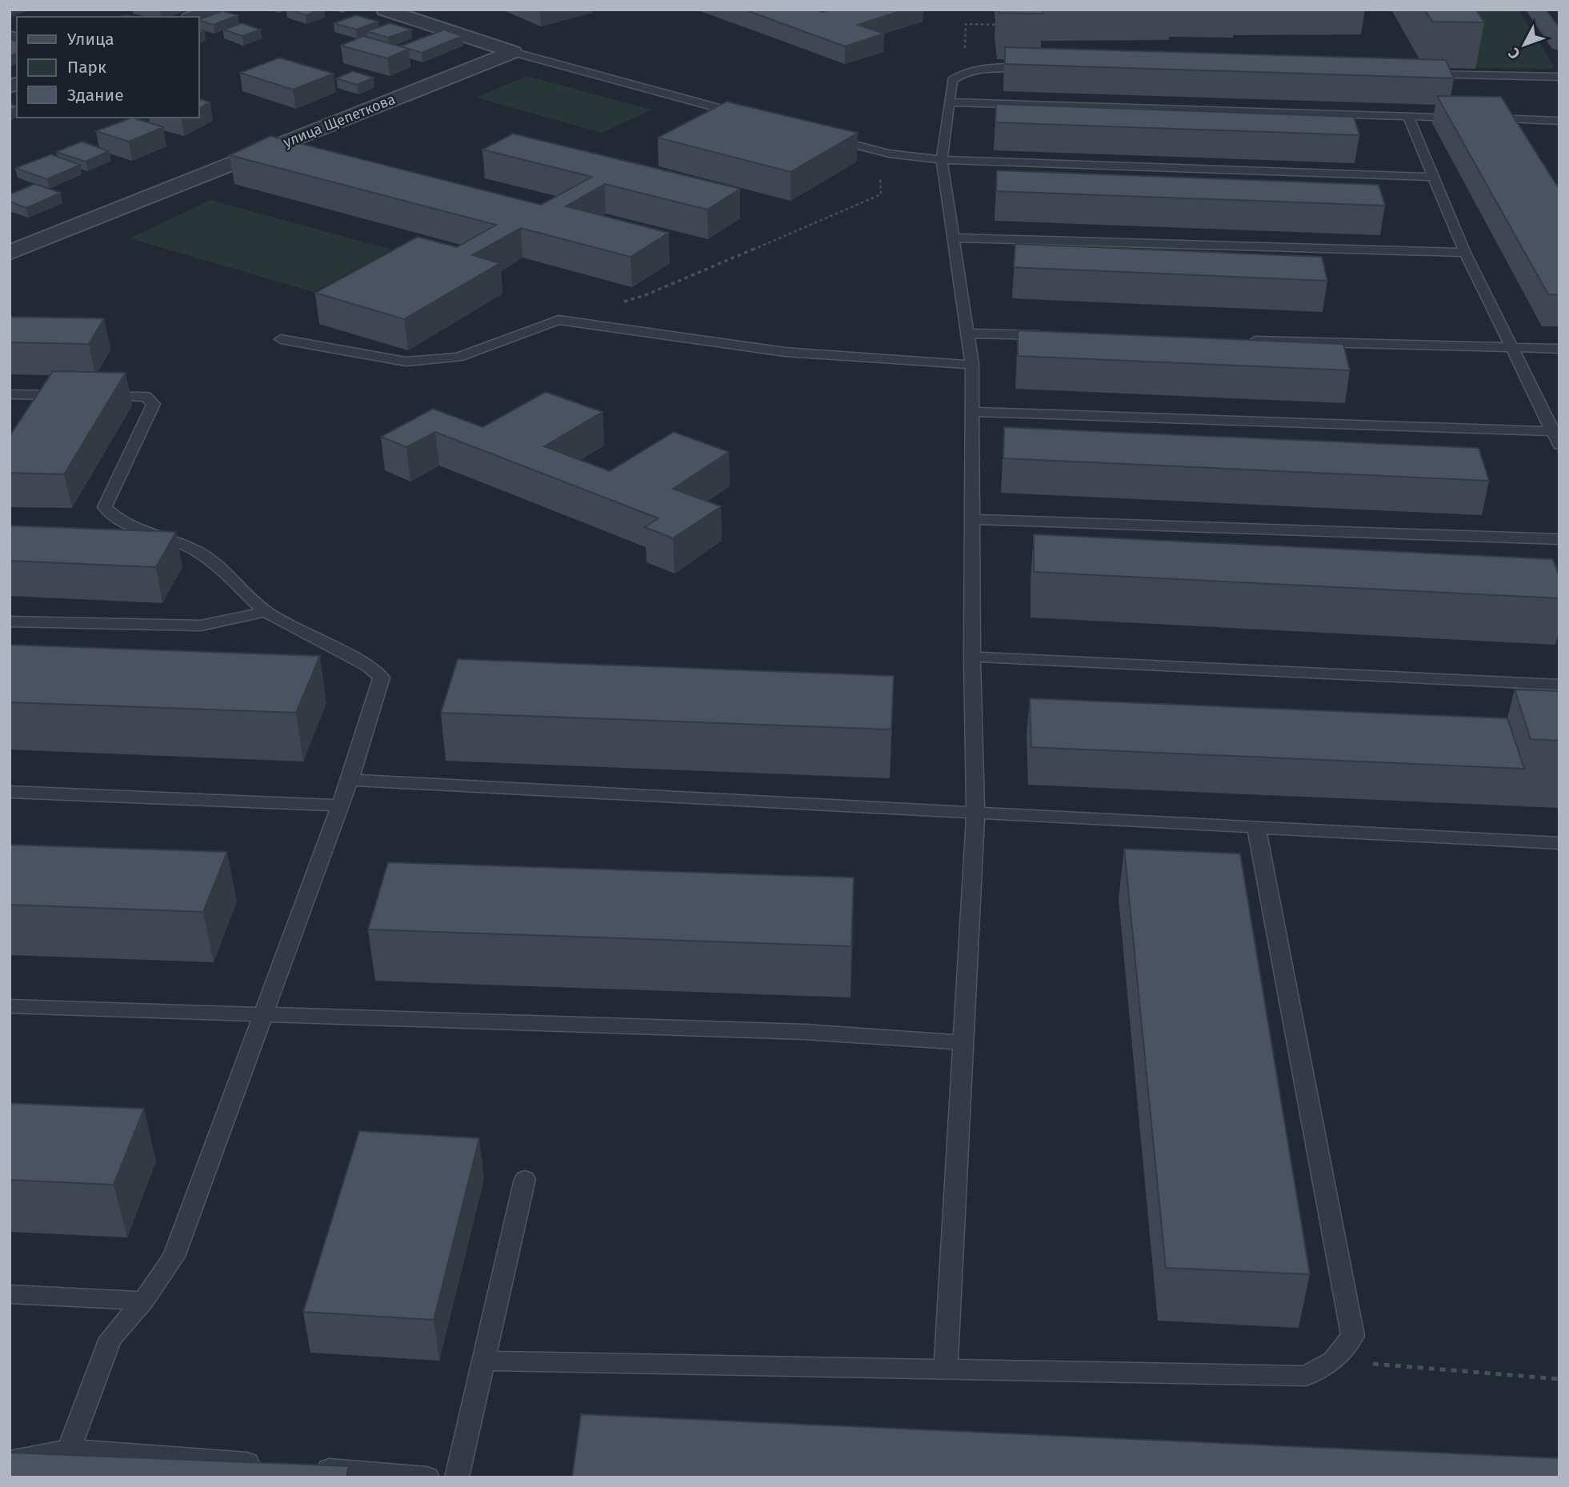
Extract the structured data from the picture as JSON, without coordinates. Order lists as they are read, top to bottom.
{
  "streets": {
    "street": ["улица Щепеткова"]
  },
  "legend": ["Улица", "Парк", "Здание"],
  "north": "bottom left"
}
